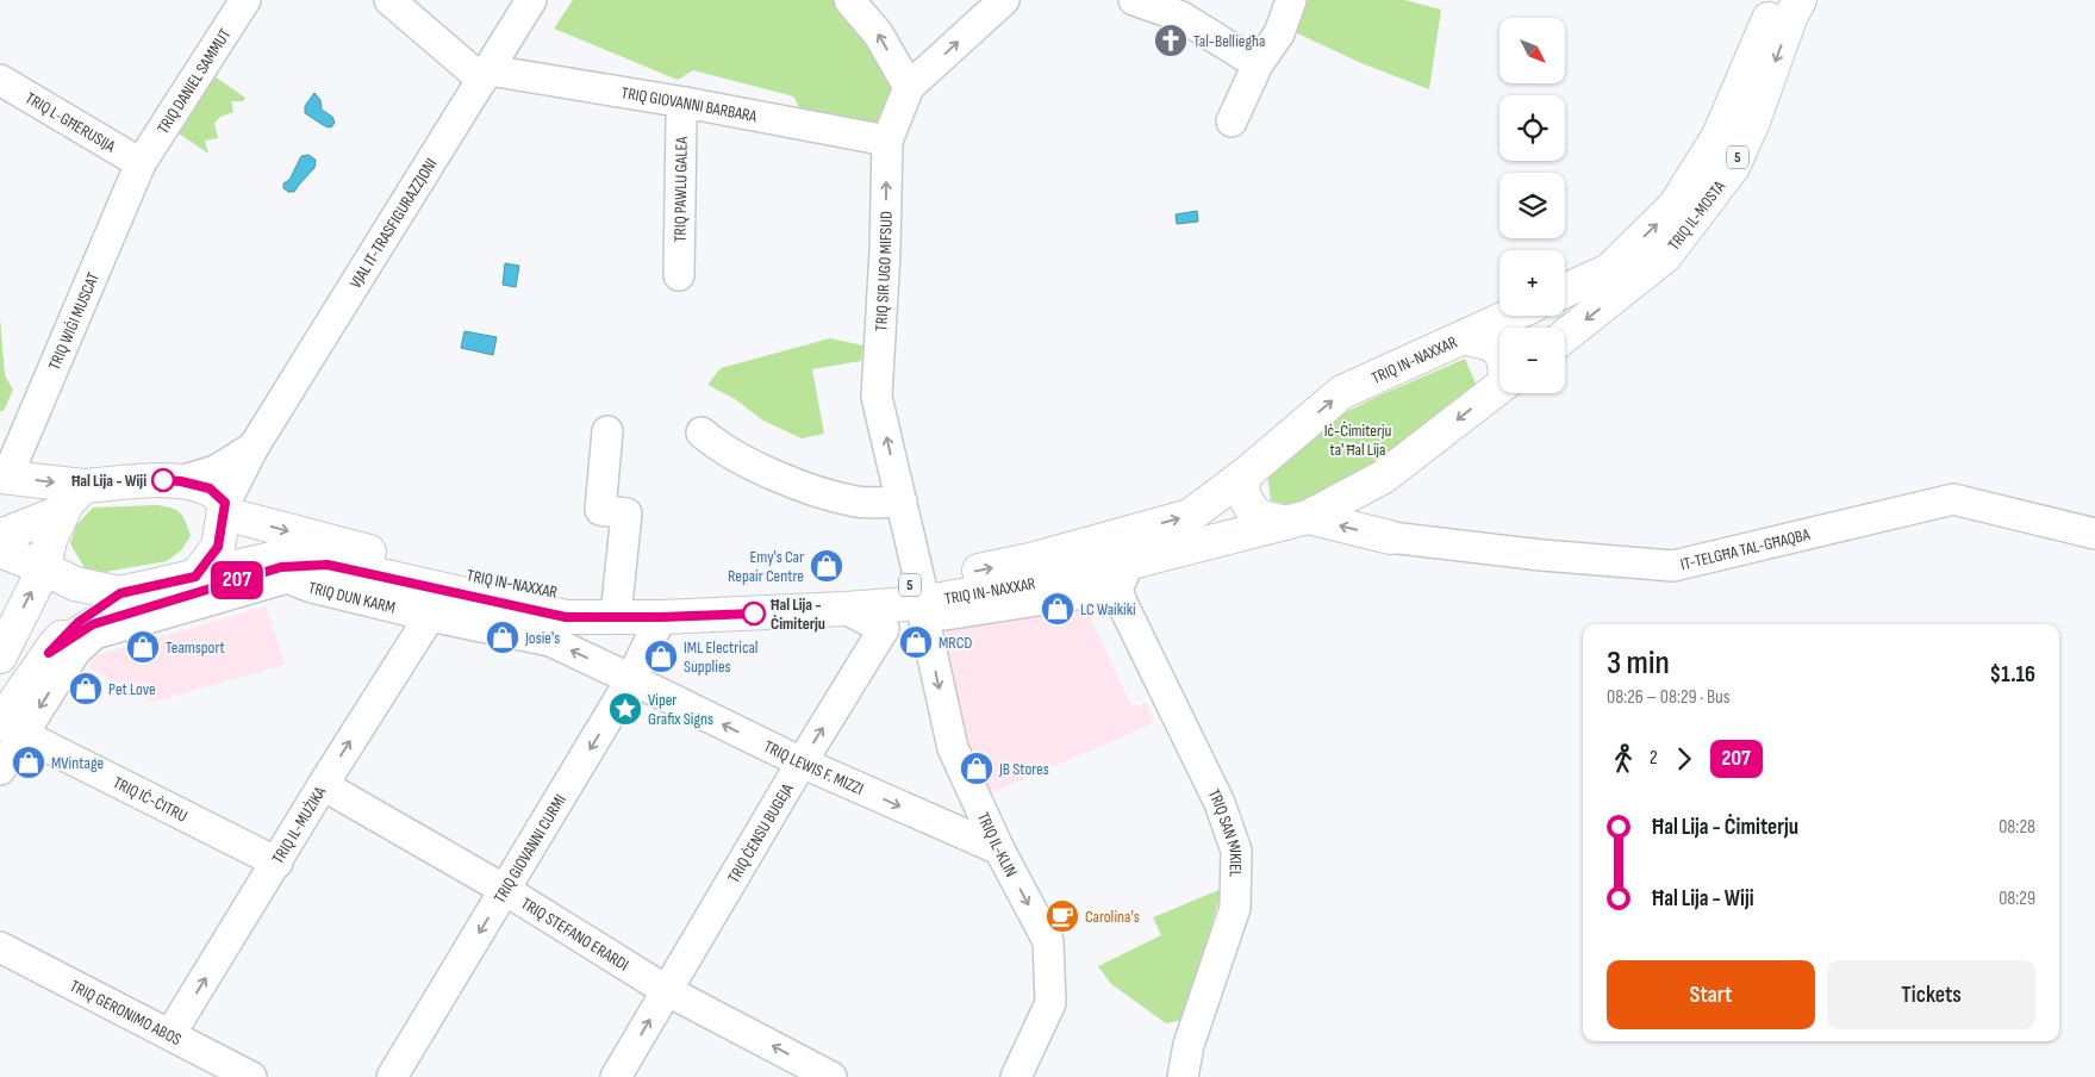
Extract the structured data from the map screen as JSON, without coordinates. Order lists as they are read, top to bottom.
{
  "streets": {
    "main road": [
      "5",
      "TRIQ IL-MOSTA",
      "TRIQ IN-NAXXAR",
      "TRIQ DUN KARM"
    ],
    "street": [
      "TRIQ DANIEL SAMMUT",
      "TRIQ GIOVANNI BARBARA",
      "TRIQ L-GĦERUSIJA",
      "TRIQ PAWLU GALEA",
      "VJAL IT-TRASFIGURAZZJONI",
      "TRIQ SIR UGO MIFSUD",
      "TRIQ WIĠI MUSCAT",
      "IT-TELGĦA TAL-GĦAQBA",
      "TRIQ LEWIS F. MIZZI",
      "TRIQ IĊ-ĊITRU",
      "TRIQ IL-MUŻIKA",
      "TRIQ ĊENSU BUGEJA",
      "TRIQ SAN MIKIEL",
      "TRIQ IL-KLIN",
      "TRIQ GIOVANNI CURMI",
      "TRIQ STEFANO ERARDI",
      "TRIQ GERONIMO ABOS"
    ]
  },
  "crossings": [
    ["TRIQ DANIEL SAMMUT", "TRIQ L-GĦERUSIJA"],
    ["TRIQ DANIEL SAMMUT", "TRIQ WIĠI MUSCAT"],
    ["TRIQ GIOVANNI BARBARA", "TRIQ PAWLU GALEA"],
    ["TRIQ GIOVANNI BARBARA", "VJAL IT-TRASFIGURAZZJONI"],
    ["TRIQ GIOVANNI BARBARA", "TRIQ SIR UGO MIFSUD"],
    ["TRIQ L-GĦERUSIJA", "TRIQ WIĠI MUSCAT"],
    ["5", "TRIQ IL-MOSTA"],
    ["VJAL IT-TRASFIGURAZZJONI", "TRIQ IN-NAXXAR"],
    ["VJAL IT-TRASFIGURAZZJONI", "TRIQ DUN KARM"],
    ["TRIQ SIR UGO MIFSUD", "TRIQ IN-NAXXAR"],
    ["TRIQ SIR UGO MIFSUD", "TRIQ IL-KLIN"],
    ["TRIQ WIĠI MUSCAT", "TRIQ IN-NAXXAR"],
    ["TRIQ IN-NAXXAR", "TRIQ DUN KARM"],
    ["TRIQ IN-NAXXAR", "TRIQ ĊENSU BUGEJA"],
    ["TRIQ IN-NAXXAR", "TRIQ SAN MIKIEL"],
    ["TRIQ IN-NAXXAR", "TRIQ IL-KLIN"],
    ["TRIQ IN-NAXXAR", "TRIQ GIOVANNI CURMI"],
    ["TRIQ DUN KARM", "TRIQ LEWIS F. MIZZI"],
    ["TRIQ DUN KARM", "TRIQ IĊ-ĊITRU"],
    ["TRIQ DUN KARM", "TRIQ IL-MUŻIKA"],
    ["TRIQ DUN KARM", "TRIQ GIOVANNI CURMI"],
    ["TRIQ LEWIS F. MIZZI", "TRIQ ĊENSU BUGEJA"],
    ["TRIQ LEWIS F. MIZZI", "TRIQ IL-KLIN"],
    ["TRIQ LEWIS F. MIZZI", "TRIQ GIOVANNI CURMI"],
    ["TRIQ IĊ-ĊITRU", "TRIQ IL-MUŻIKA"],
    ["TRIQ IL-MUŻIKA", "TRIQ STEFANO ERARDI"],
    ["TRIQ IL-MUŻIKA", "TRIQ GERONIMO ABOS"],
    ["TRIQ ĊENSU BUGEJA", "TRIQ STEFANO ERARDI"],
    ["TRIQ GIOVANNI CURMI", "TRIQ STEFANO ERARDI"]
  ],
  "one_way": [
    "TRIQ SIR UGO MIFSUD",
    "TRIQ IL-MUŻIKA",
    "TRIQ ĊENSU BUGEJA",
    "TRIQ IL-KLIN",
    "TRIQ GIOVANNI CURMI"
  ],
  "parks": ["Iċ-Ċimiterju ta' Ħal Lija"],
  "places": {
    "church": ["Tal-Belliegħa"],
    "other": ["Ħal Lija - Wiji", "Ħal Lija - Ċimiterju"],
    "shop": [
      "Emy's Car Repair Centre",
      "LC Waikiki",
      "Josie's",
      "MRCD",
      "Teamsport",
      "IML Electrical Supplies",
      "Pet Love",
      "MVintage",
      "JB Stores"
    ],
    "place": ["Viper Grafix Signs"],
    "cafe": ["Carolina's"]
  },
  "lines": ["bus line 207"],
  "north": "bottom right",
  "page": {
    "on_map": "207",
    "map_buttons": ["+", "−"],
    "heading": ["3 min", "08:26 – 08:29 · Bus", "$1.16"],
    "legs": ["2", "207"],
    "list": [
      {
        "name": "Ħal Lija - Ċimiterju",
        "value": "08:28"
      },
      {
        "name": "Ħal Lija - Wiji",
        "value": "08:29"
      }
    ],
    "buttons": ["Start", "Tickets"]
  }
}
